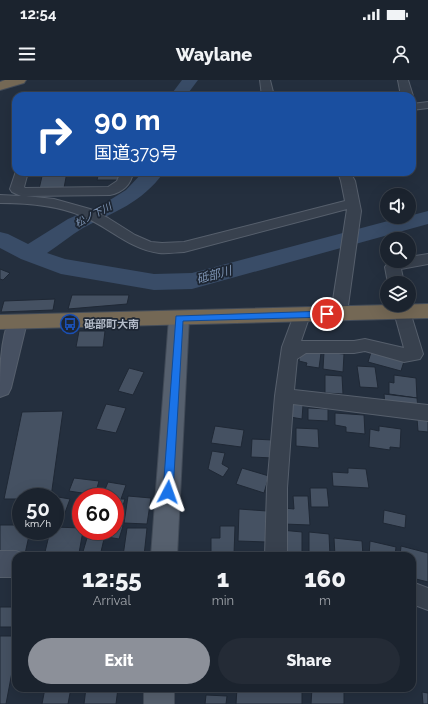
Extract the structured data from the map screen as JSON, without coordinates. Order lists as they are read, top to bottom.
{
  "water": ["松ノ下川", "砥部川"],
  "places": {
    "bus stop": ["砥部町大南"]
  },
  "page": {
    "status": "12:54",
    "header": "Waylane",
    "turn": ["90 m", "国道379号"],
    "speed": "50 km/h",
    "limit": "60",
    "eta": [
      "12:55",
      "Arrival",
      "1",
      "min",
      "160",
      "m"
    ],
    "buttons": ["Exit", "Share"]
  }
}
